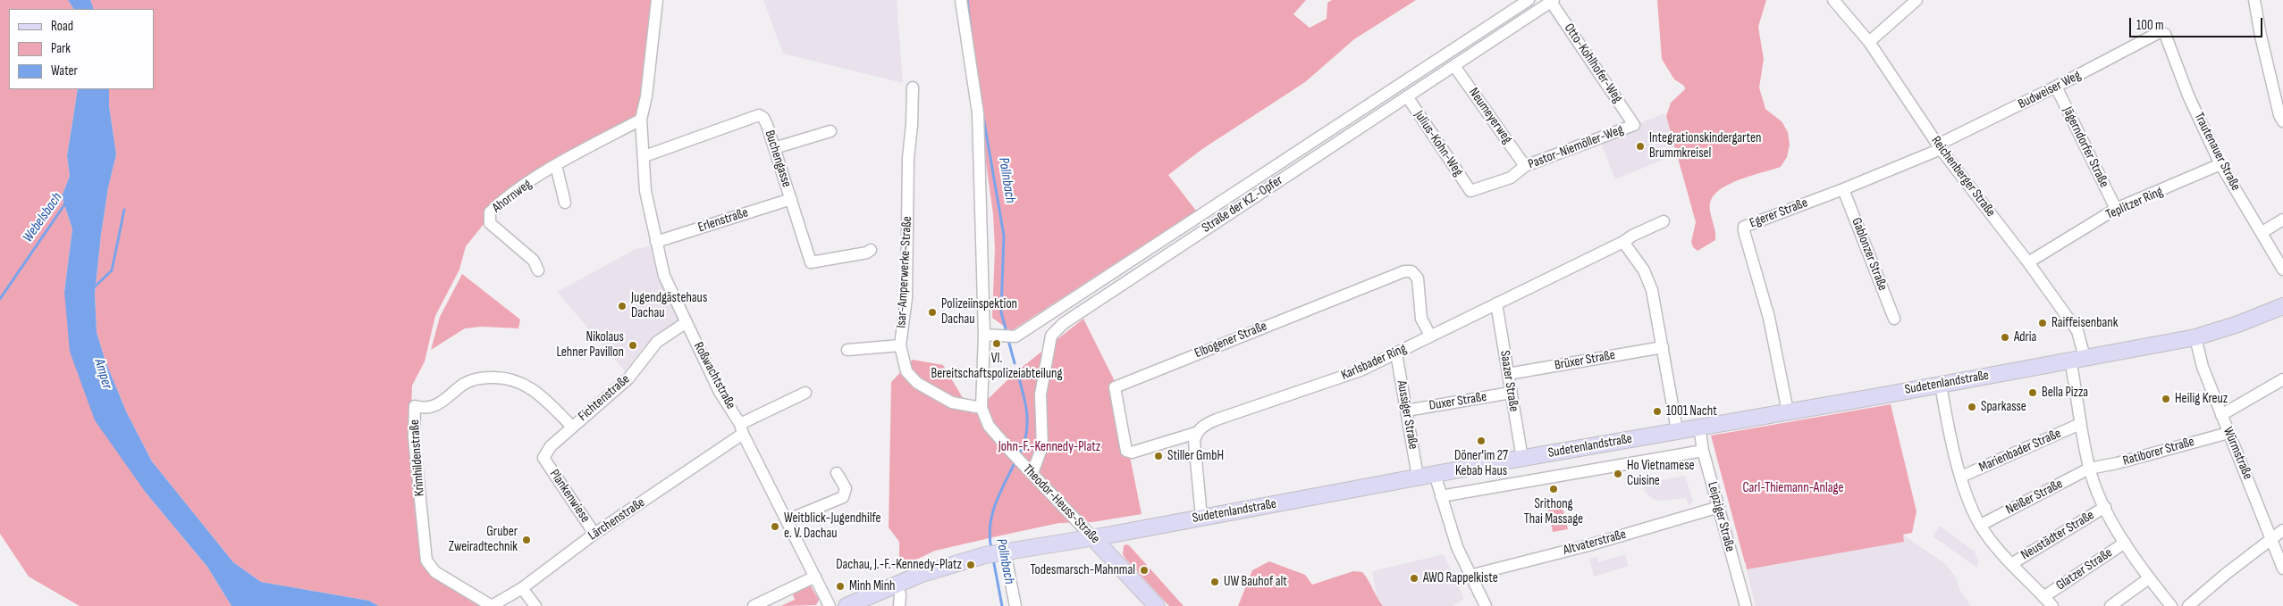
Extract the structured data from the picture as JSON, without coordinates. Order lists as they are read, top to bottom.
{
  "streets": {
    "street": [
      "Otto-Kohlhofer-Weg",
      "Budweiser Weg",
      "Neumeyerweg",
      "Julius-Kohn-Weg",
      "Pastor-Niemöller-Weg",
      "Jägerndorfer Straße",
      "Trautenauer Straße",
      "Buchengasse",
      "Reichenberger Straße",
      "Ahornweg",
      "Teplitzer Ring",
      "Straße der KZ.-Opfer",
      "Egerer Straße",
      "Erlenstraße",
      "Gablonzer Straße",
      "Isar-Amperwerke-Straße",
      "Elbogener Straße",
      "Brüxer Straße",
      "Karlsbader Ring",
      "Roßwachtstraße",
      "Saazer Straße",
      "Sudetenlandstraße",
      "Fichtenstraße",
      "Duxer Straße",
      "Aussiger Straße",
      "Marienbader Straße",
      "Ratiborer Straße",
      "Würmstraße",
      "Krimhildenstraße",
      "Plankenwiese",
      "Neißer Straße",
      "Theodor-Heuss-Straße",
      "Leipziger Straße",
      "Lärchenstraße",
      "Neustädter Straße",
      "Altvaterstraße",
      "Glatzer Straße"
    ]
  },
  "crossings": [
    ["Otto-Kohlhofer-Weg", "Pastor-Niemöller-Weg"],
    ["Otto-Kohlhofer-Weg", "Straße der KZ.-Opfer"],
    ["Budweiser Weg", "Jägerndorfer Straße"],
    ["Budweiser Weg", "Trautenauer Straße"],
    ["Budweiser Weg", "Reichenberger Straße"],
    ["Budweiser Weg", "Egerer Straße"],
    ["Neumeyerweg", "Pastor-Niemöller-Weg"],
    ["Neumeyerweg", "Straße der KZ.-Opfer"],
    ["Julius-Kohn-Weg", "Pastor-Niemöller-Weg"],
    ["Julius-Kohn-Weg", "Straße der KZ.-Opfer"],
    ["Jägerndorfer Straße", "Teplitzer Ring"],
    ["Trautenauer Straße", "Teplitzer Ring"],
    ["Buchengasse", "Erlenstraße"],
    ["Buchengasse", "Roßwachtstraße"],
    ["Reichenberger Straße", "Teplitzer Ring"],
    ["Reichenberger Straße", "Egerer Straße"],
    ["Reichenberger Straße", "Sudetenlandstraße"],
    ["Reichenberger Straße", "Marienbader Straße"],
    ["Reichenberger Straße", "Ratiborer Straße"],
    ["Reichenberger Straße", "Neißer Straße"],
    ["Reichenberger Straße", "Neustädter Straße"],
    ["Reichenberger Straße", "Glatzer Straße"],
    ["Ahornweg", "Roßwachtstraße"],
    ["Straße der KZ.-Opfer", "Theodor-Heuss-Straße"],
    ["Egerer Straße", "Gablonzer Straße"],
    ["Egerer Straße", "Sudetenlandstraße"],
    ["Erlenstraße", "Roßwachtstraße"],
    ["Isar-Amperwerke-Straße", "Theodor-Heuss-Straße"],
    ["Elbogener Straße", "Karlsbader Ring"],
    ["Brüxer Straße", "Saazer Straße"],
    ["Karlsbader Ring", "Saazer Straße"],
    ["Karlsbader Ring", "Aussiger Straße"],
    ["Roßwachtstraße", "Fichtenstraße"],
    ["Roßwachtstraße", "Lärchenstraße"],
    ["Saazer Straße", "Sudetenlandstraße"],
    ["Saazer Straße", "Duxer Straße"],
    ["Sudetenlandstraße", "Aussiger Straße"],
    ["Sudetenlandstraße", "Würmstraße"],
    ["Sudetenlandstraße", "Theodor-Heuss-Straße"],
    ["Sudetenlandstraße", "Leipziger Straße"],
    ["Fichtenstraße", "Krimhildenstraße"],
    ["Fichtenstraße", "Plankenwiese"],
    ["Duxer Straße", "Aussiger Straße"],
    ["Ratiborer Straße", "Würmstraße"],
    ["Ratiborer Straße", "Neißer Straße"],
    ["Krimhildenstraße", "Lärchenstraße"],
    ["Plankenwiese", "Lärchenstraße"],
    ["Leipziger Straße", "Altvaterstraße"]
  ],
  "water": ["Pollnbach", "Webelsbach", "Amper"],
  "parks": ["John-F.-Kennedy-Platz", "Carl-Thiemann-Anlage"],
  "places": [
    "Integrationskindergarten Brummkreisel",
    "Jugendgästehaus Dachau",
    "Polizeiinspektion Dachau",
    "Raiffeisenbank",
    "Adria",
    "VI. Bereitschaftspolizeiabteilung",
    "Nikolaus Lehner Pavillon",
    "Bella Pizza",
    "Heilig Kreuz",
    "Sparkasse",
    "1001 Nacht",
    "Döner'im 27 Kebab Haus",
    "Stiller GmbH",
    "Ho Vietnamese Cuisine",
    "Srithong Thai Massage",
    "Weitblick-Jugendhilfe e. V. Dachau",
    "Gruber Zweiradtechnik",
    "Dachau, J.-F.-Kennedy-Platz",
    "Todesmarsch-Mahnmal",
    "AWO Rappelkiste",
    "UW Bauhof alt",
    "Minh Minh"
  ],
  "legend": ["Road", "Park", "Water"],
  "scale_bar": "100 m"
}
